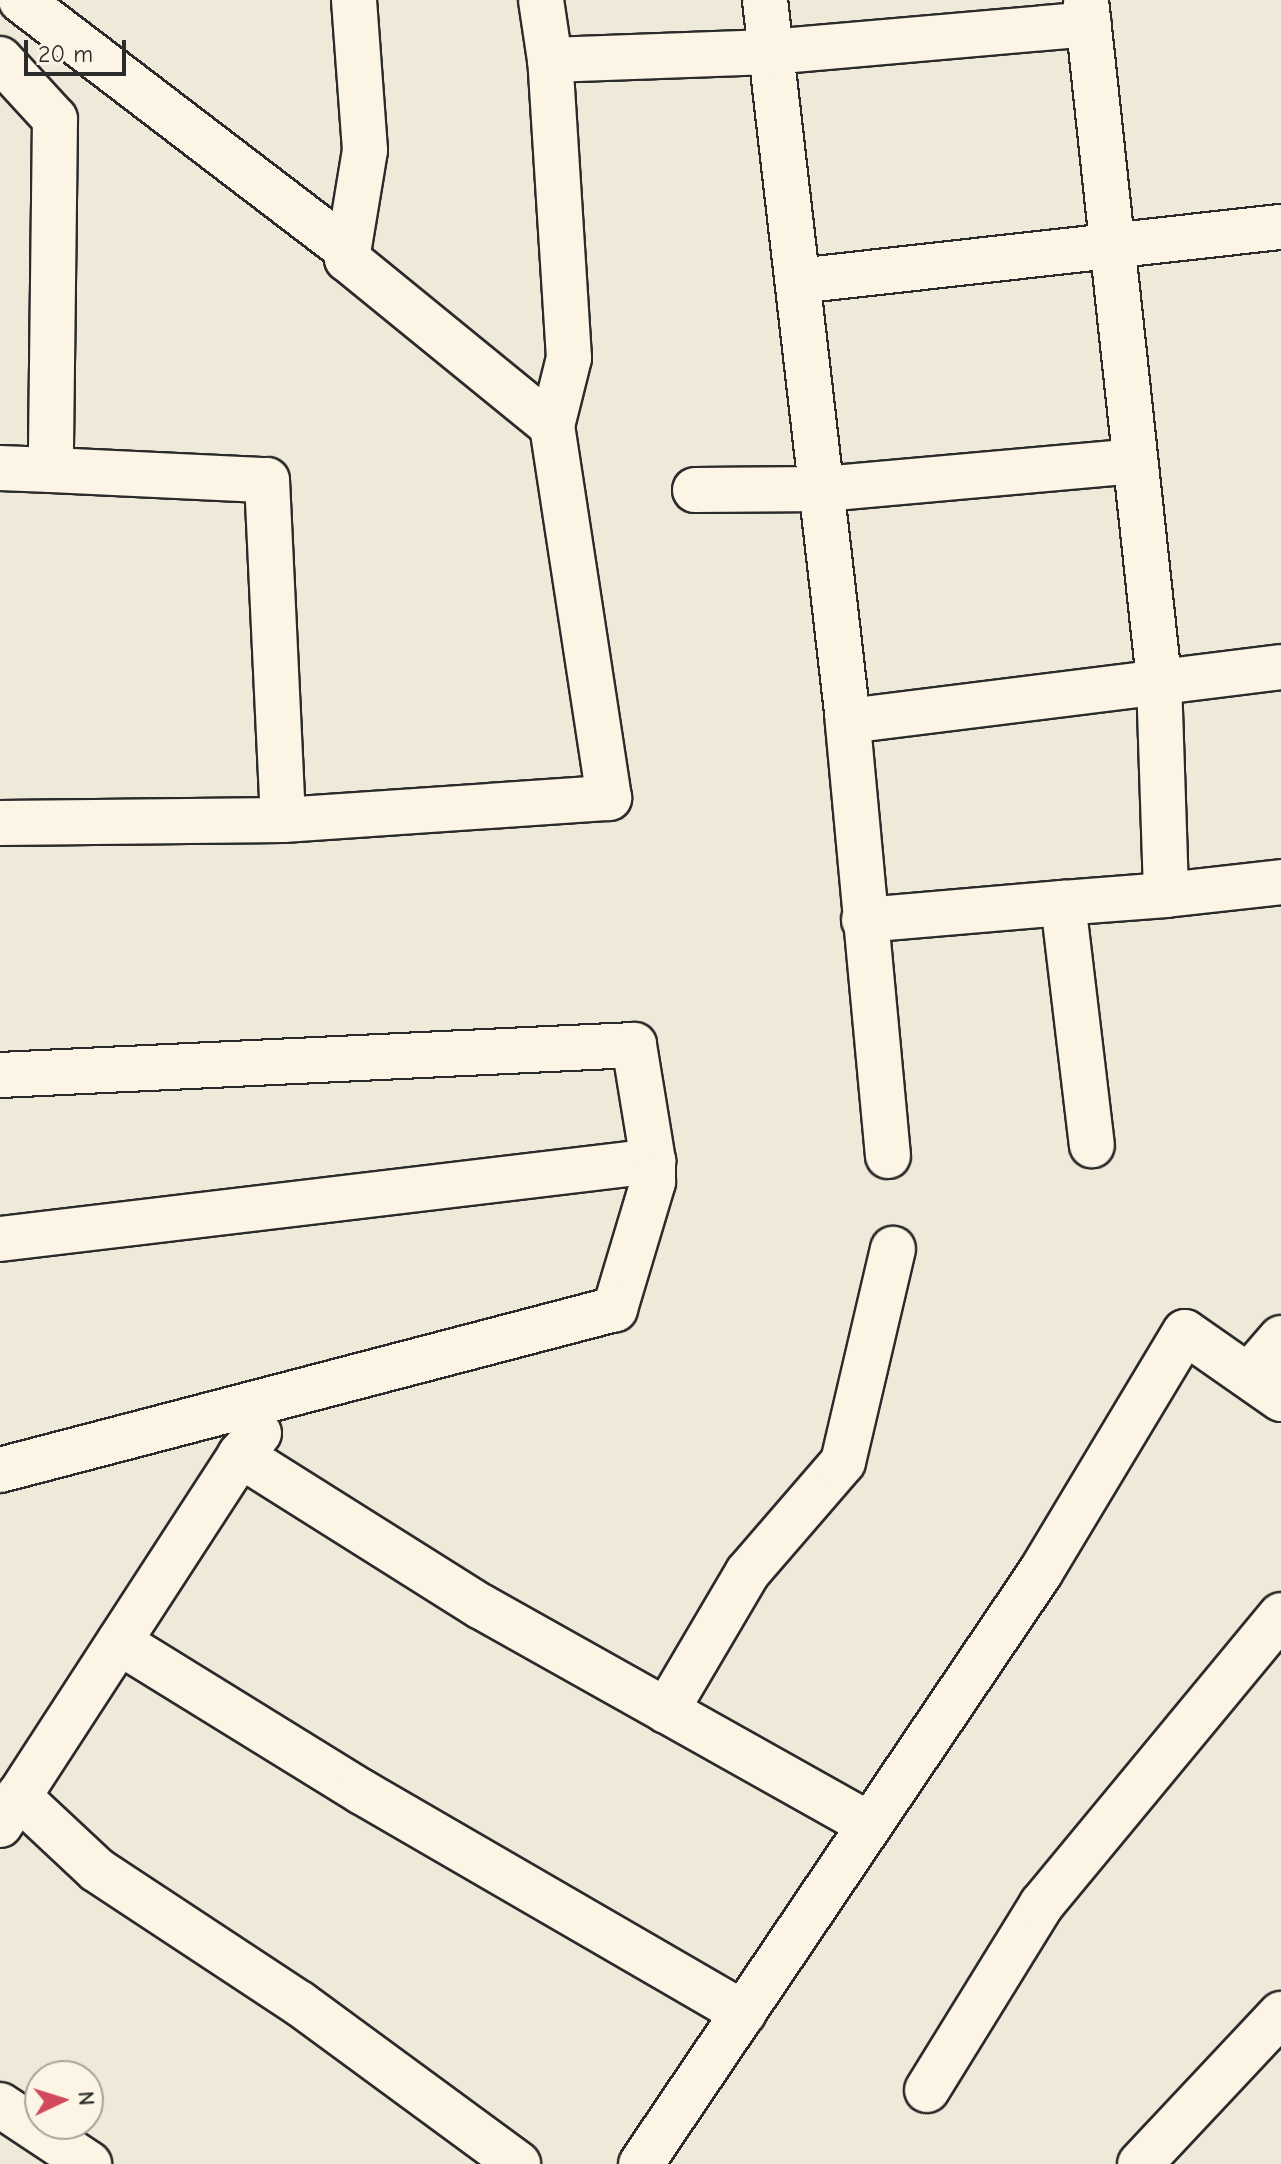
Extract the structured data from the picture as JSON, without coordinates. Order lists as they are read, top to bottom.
{
  "scale_bar": "20 m",
  "north": "right"
}
